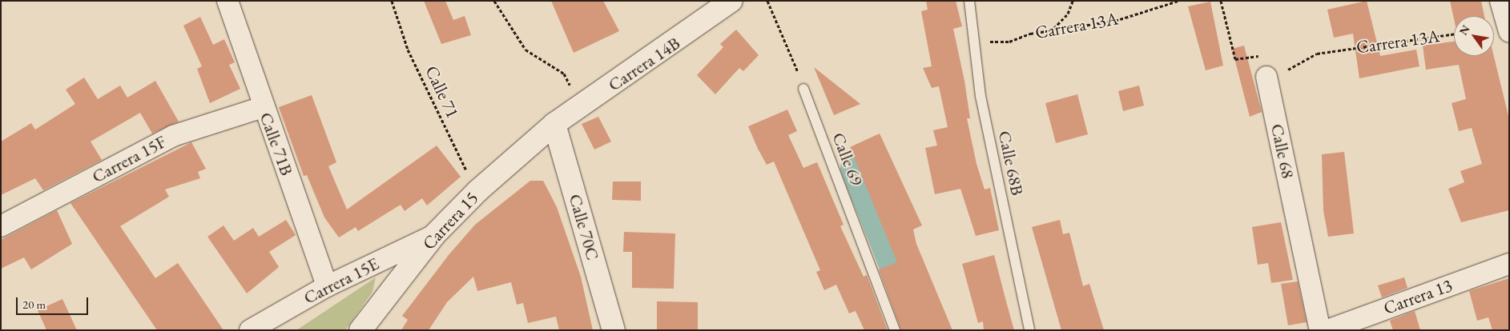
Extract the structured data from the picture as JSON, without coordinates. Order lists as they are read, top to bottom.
{
  "streets": {
    "street": [
      "Carrera 14B",
      "Calle 71B",
      "Calle 68",
      "Carrera 15F",
      "Carrera 15",
      "Calle 70C",
      "Carrera 15E",
      "Carrera 13"
    ],
    "lane": ["Calle 69", "Calle 68B"],
    "path": ["Carrera 13A", "Calle 71"]
  },
  "crossings": [
    ["Carrera 13A", "Calle 68"],
    ["Carrera 13A", "Calle 68B"],
    ["Carrera 14B", "Carrera 15"],
    ["Carrera 14B", "Calle 70C"],
    ["Calle 71", "Carrera 15"],
    ["Calle 71B", "Carrera 15F"],
    ["Calle 71B", "Carrera 15E"],
    ["Carrera 15", "Calle 70C"],
    ["Carrera 15", "Carrera 15E"]
  ],
  "scale_bar": "20 m",
  "north": "top left"
}
